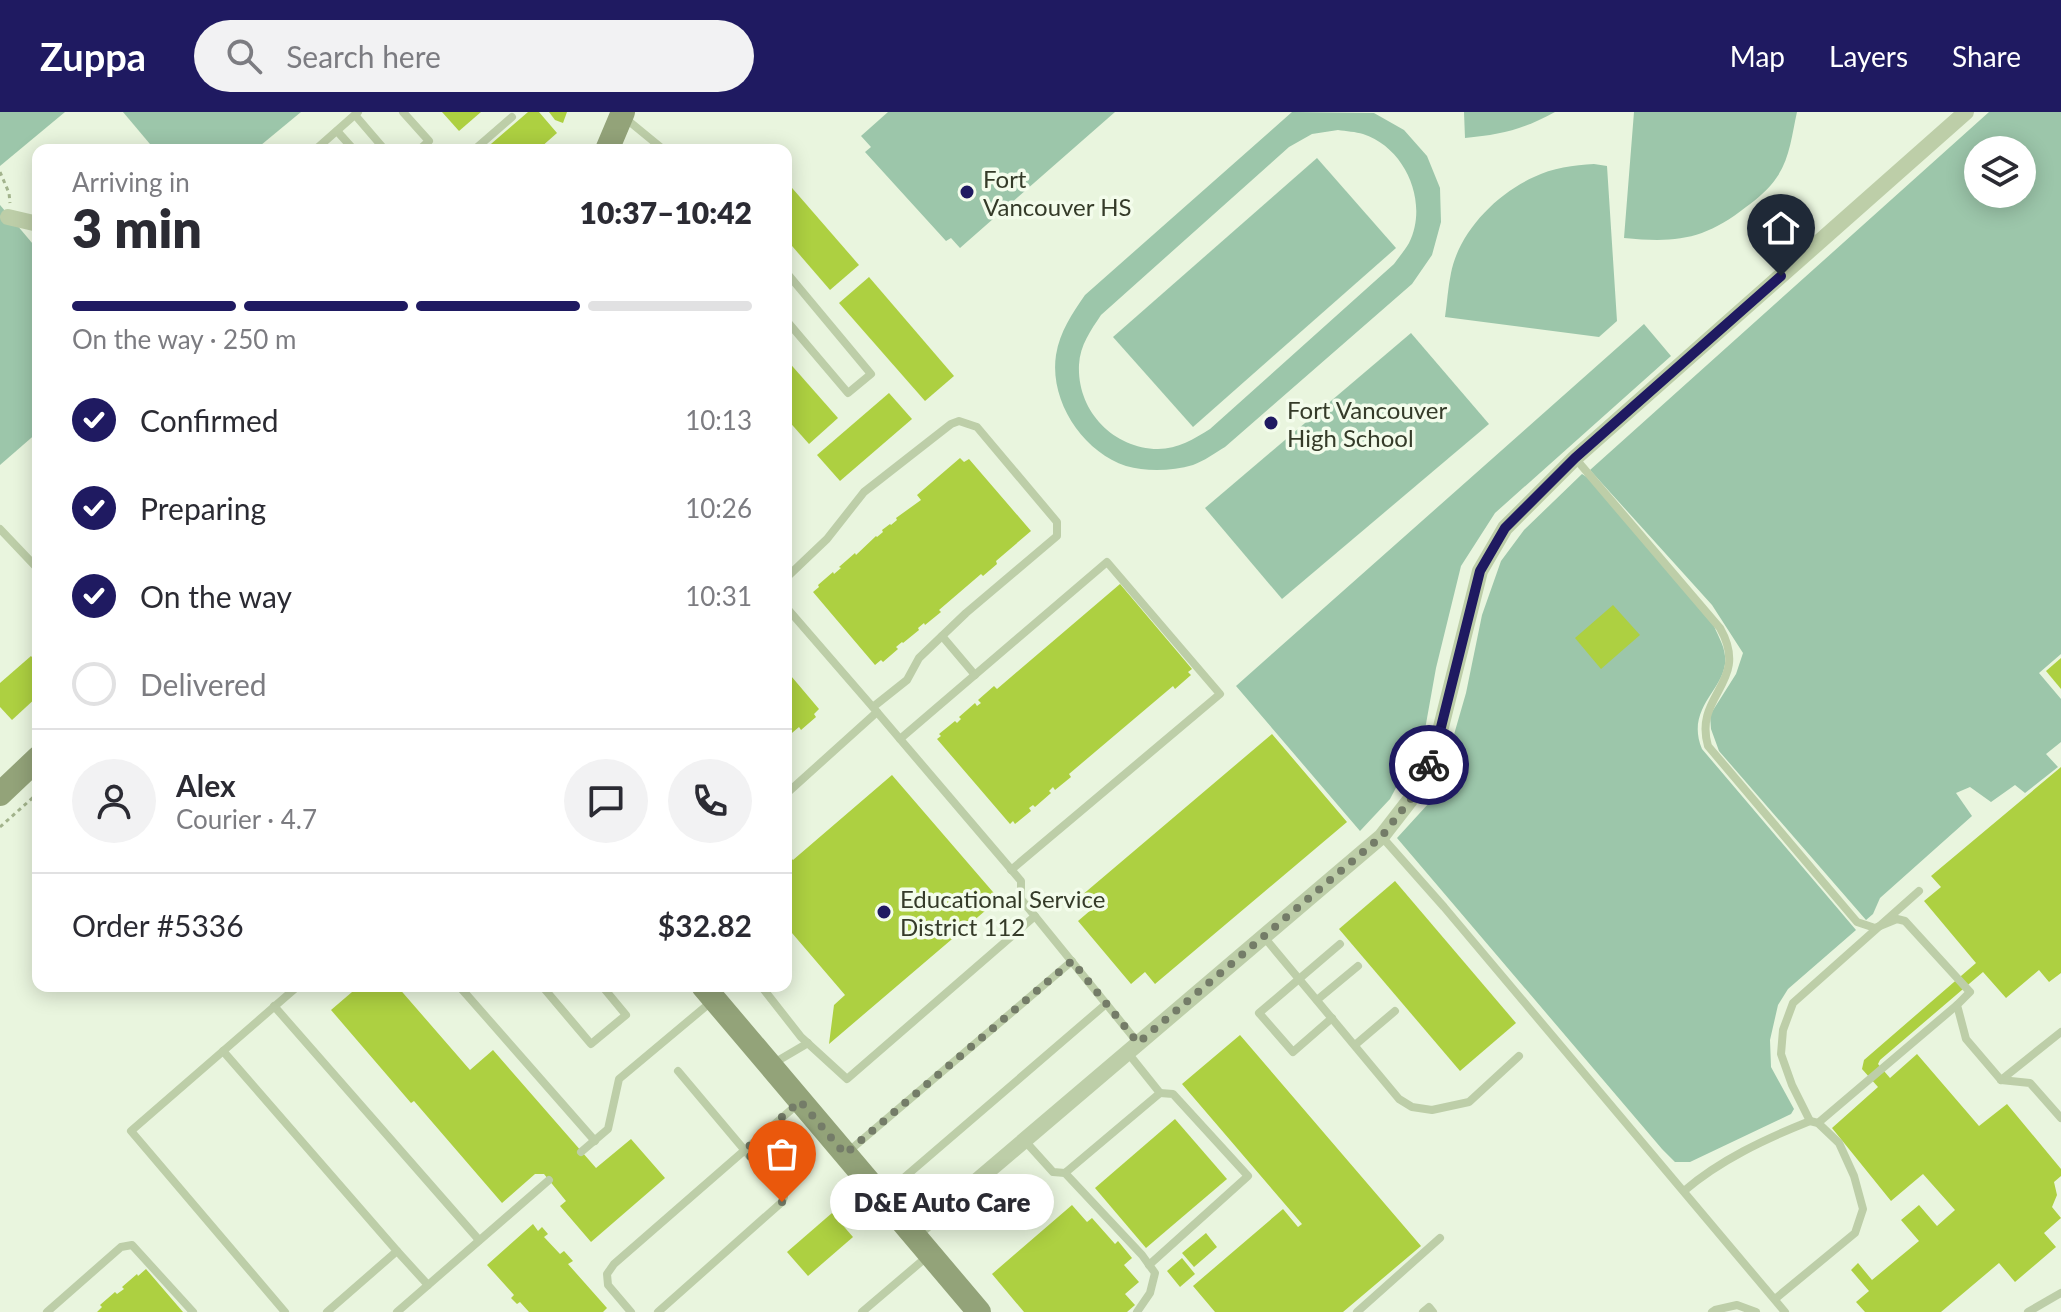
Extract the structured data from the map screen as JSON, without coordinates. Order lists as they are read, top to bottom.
{
  "places": [
    "Fort Vancouver HS",
    "Fort Vancouver High School",
    "Educational Service District 112",
    "D&E Auto Care"
  ],
  "page": {
    "header": "Zuppa",
    "search": "Search here",
    "nav": ["Map", "Layers", "Share"],
    "heading": ["3 min", "Arriving in", "10:37–10:42"],
    "panel": [
      "Alex",
      "Courier · 4.7",
      "Order #5336",
      "$32.82"
    ],
    "bar": "On the way · 250 m",
    "list": [
      ["Confirmed", "10:13"],
      ["Preparing", "10:26"],
      ["On the way", "10:31"],
      "Delivered"
    ],
    "bubble": "D&E Auto Care"
  }
}
